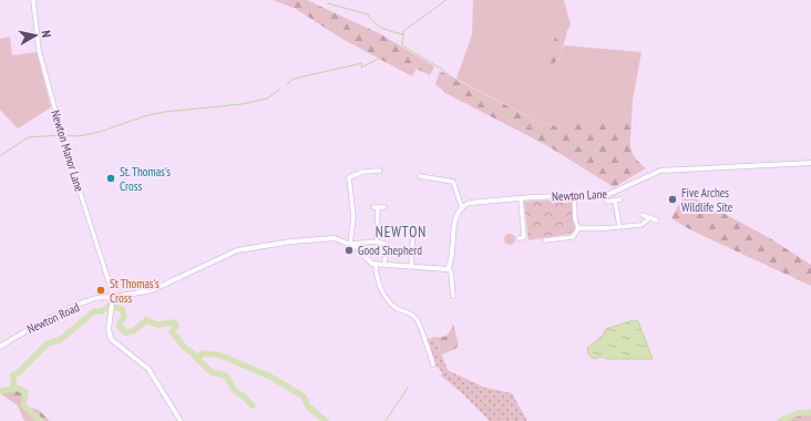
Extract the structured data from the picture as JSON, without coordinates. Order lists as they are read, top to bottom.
{
  "streets": {
    "street": ["Newton Manor Lane", "Newton Lane", "Newton Road"]
  },
  "crossings": [
    ["Newton Manor Lane", "Newton Road"]
  ],
  "districts": ["NEWTON"],
  "places": [
    "St. Thomas's Cross",
    "Five Arches Wildlife Site",
    "Good Shepherd",
    "St Thomas's Cross"
  ],
  "north": "right"
}
